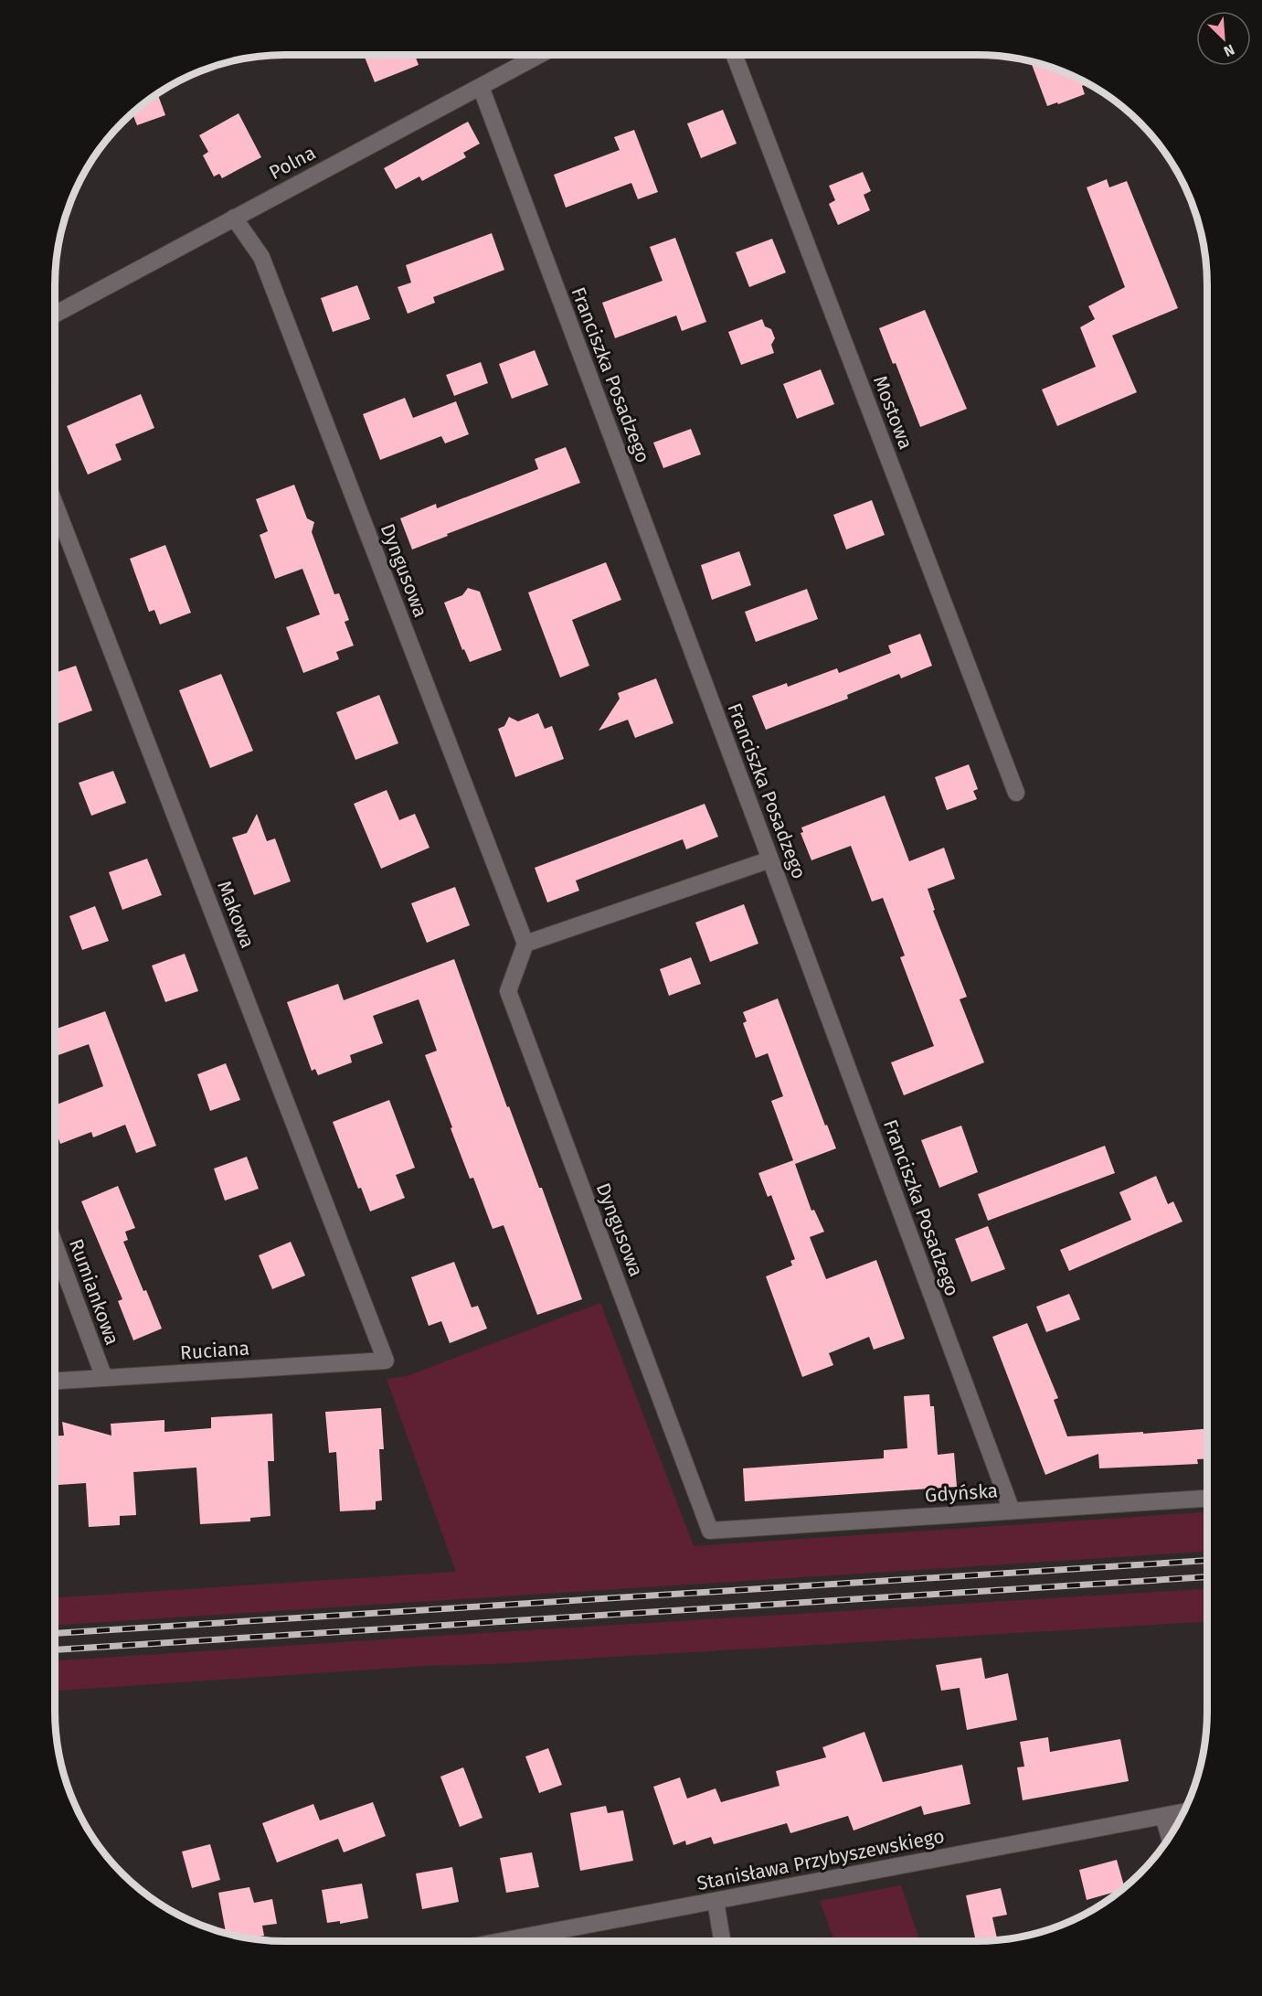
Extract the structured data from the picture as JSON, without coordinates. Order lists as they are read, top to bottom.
{
  "streets": {
    "street": [
      "Polna",
      "Franciszka Posadzego",
      "Mostowa",
      "Dyngusowa",
      "Makowa",
      "Rumiankowa",
      "Ruciana",
      "Gdyńska",
      "Stanisława Przybyszewskiego"
    ]
  },
  "crossings": [
    ["Polna", "Franciszka Posadzego"],
    ["Polna", "Dyngusowa"],
    ["Franciszka Posadzego", "Gdyńska"],
    ["Dyngusowa", "Gdyńska"],
    ["Makowa", "Ruciana"],
    ["Rumiankowa", "Ruciana"]
  ],
  "north": "bottom right"
}
